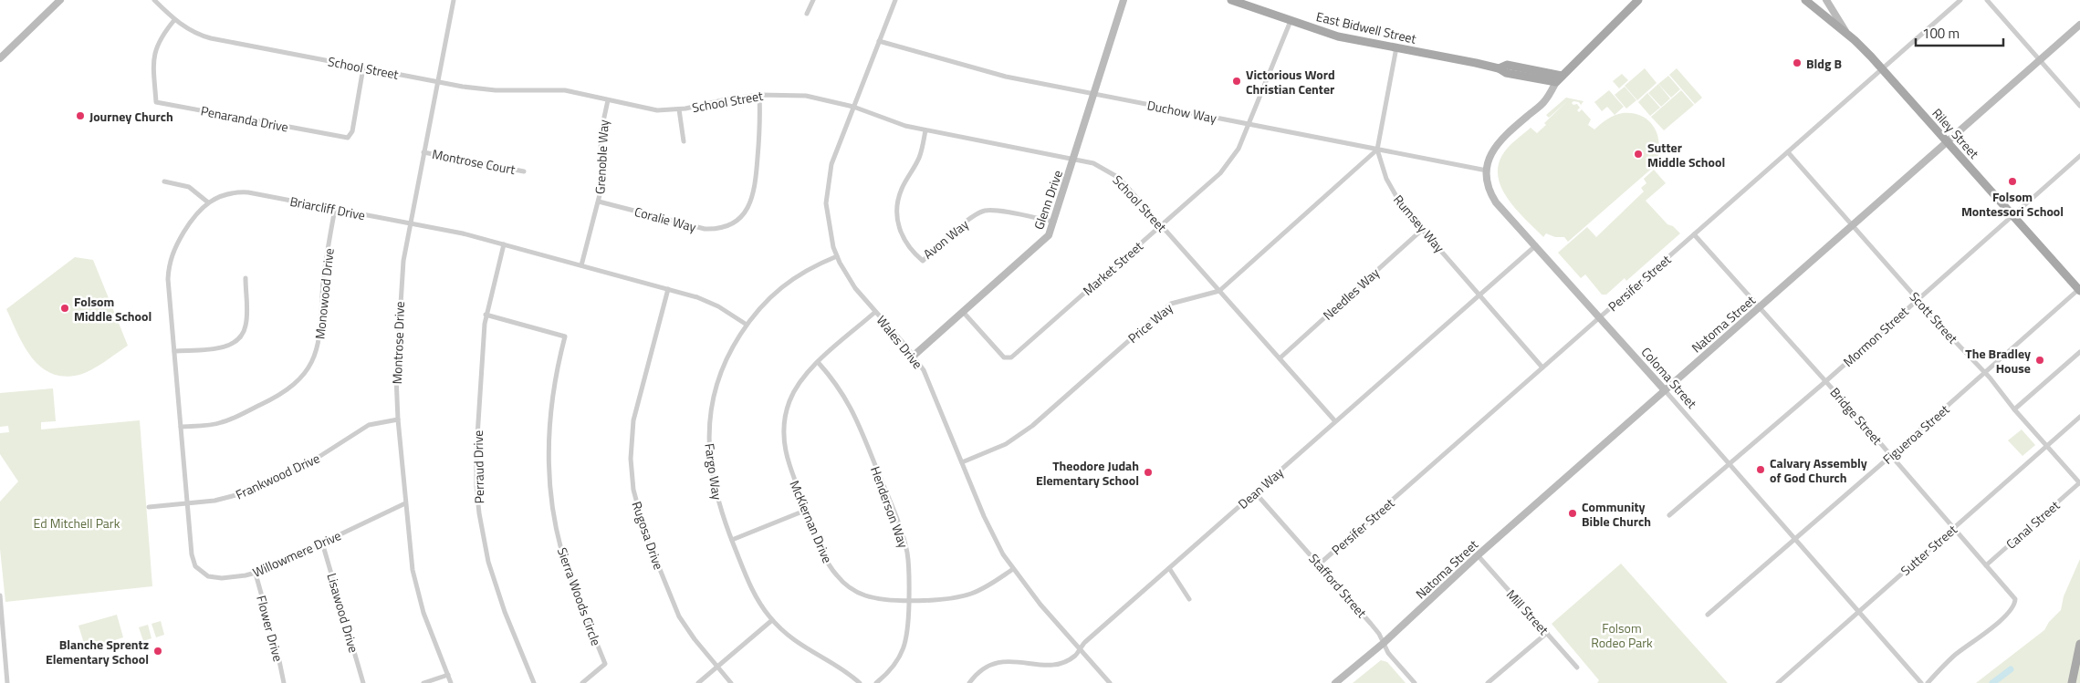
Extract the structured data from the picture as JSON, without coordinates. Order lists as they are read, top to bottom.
{
  "streets": {
    "main road": ["East Bidwell Street", "Riley Street"],
    "street": [
      "School Street",
      "Duchow Way",
      "Penaranda Drive",
      "Grenoble Way",
      "Montrose Court",
      "Glenn Drive",
      "Briarcliff Drive",
      "Coralie Way",
      "Rumsey Way",
      "Avon Way",
      "Market Street",
      "Persifer Street",
      "Monowood Drive",
      "Needles Way",
      "Scott Street",
      "Price Way",
      "Natoma Street",
      "Mormon Street",
      "Wales Drive",
      "Montrose Drive",
      "Coloma Street",
      "Bridge Street",
      "Figueroa Street",
      "Perraud Drive",
      "Fargo Way",
      "Frankwood Drive",
      "Dean Way",
      "Henderson Way",
      "McKiernan Drive",
      "Canal Street",
      "Rugosa Drive",
      "Sutter Street",
      "Willowmere Drive",
      "Stafford Street",
      "Sierra Woods Circle",
      "Mill Street",
      "Lisawood Drive",
      "Flower Drive"
    ]
  },
  "crossings": [
    ["East Bidwell Street", "Rumsey Way"],
    ["East Bidwell Street", "Market Street"],
    ["School Street", "Penaranda Drive"],
    ["School Street", "Grenoble Way"],
    ["School Street", "Glenn Drive"],
    ["School Street", "Coralie Way"],
    ["School Street", "Avon Way"],
    ["School Street", "Market Street"],
    ["School Street", "Needles Way"],
    ["School Street", "Price Way"],
    ["School Street", "Wales Drive"],
    ["School Street", "Montrose Drive"],
    ["School Street", "Dean Way"],
    ["Duchow Way", "Glenn Drive"],
    ["Duchow Way", "Rumsey Way"],
    ["Duchow Way", "Market Street"],
    ["Duchow Way", "Price Way"],
    ["Duchow Way", "Wales Drive"],
    ["Duchow Way", "Coloma Street"],
    ["Riley Street", "Persifer Street"],
    ["Riley Street", "Natoma Street"],
    ["Riley Street", "Mormon Street"],
    ["Riley Street", "Figueroa Street"],
    ["Grenoble Way", "Briarcliff Drive"],
    ["Grenoble Way", "Coralie Way"],
    ["Montrose Court", "Montrose Drive"],
    ["Glenn Drive", "Avon Way"],
    ["Glenn Drive", "Market Street"],
    ["Glenn Drive", "Wales Drive"],
    ["Briarcliff Drive", "Monowood Drive"],
    ["Briarcliff Drive", "Montrose Drive"],
    ["Briarcliff Drive", "Perraud Drive"],
    ["Briarcliff Drive", "Fargo Way"],
    ["Briarcliff Drive", "Frankwood Drive"],
    ["Briarcliff Drive", "Rugosa Drive"],
    ["Briarcliff Drive", "Willowmere Drive"],
    ["Rumsey Way", "Persifer Street"],
    ["Rumsey Way", "Needles Way"],
    ["Rumsey Way", "Price Way"],
    ["Rumsey Way", "Dean Way"],
    ["Persifer Street", "Scott Street"],
    ["Persifer Street", "Coloma Street"],
    ["Persifer Street", "Bridge Street"],
    ["Persifer Street", "Stafford Street"],
    ["Scott Street", "Natoma Street"],
    ["Scott Street", "Mormon Street"],
    ["Scott Street", "Figueroa Street"],
    ["Scott Street", "Canal Street"],
    ["Scott Street", "Sutter Street"],
    ["Price Way", "Wales Drive"],
    ["Natoma Street", "Coloma Street"],
    ["Natoma Street", "Bridge Street"],
    ["Natoma Street", "Stafford Street"],
    ["Natoma Street", "Mill Street"],
    ["Mormon Street", "Coloma Street"],
    ["Mormon Street", "Bridge Street"],
    ["Wales Drive", "Fargo Way"],
    ["Wales Drive", "Dean Way"],
    ["Wales Drive", "McKiernan Drive"],
    ["Montrose Drive", "Frankwood Drive"],
    ["Montrose Drive", "Willowmere Drive"],
    ["Coloma Street", "Figueroa Street"],
    ["Coloma Street", "Dean Way"],
    ["Coloma Street", "Sutter Street"],
    ["Bridge Street", "Figueroa Street"],
    ["Bridge Street", "Canal Street"],
    ["Bridge Street", "Sutter Street"],
    ["Perraud Drive", "Sierra Woods Circle"],
    ["Frankwood Drive", "Willowmere Drive"],
    ["Dean Way", "Stafford Street"],
    ["Henderson Way", "McKiernan Drive"],
    ["Willowmere Drive", "Lisawood Drive"],
    ["Willowmere Drive", "Flower Drive"]
  ],
  "parks": ["Ed Mitchell Park", "Folsom Rodeo Park"],
  "places": [
    "Bldg B",
    "Victorious Word Christian Center",
    "Journey Church",
    "Sutter Middle School",
    "Folsom Montessori School",
    "Folsom Middle School",
    "The Bradley House",
    "Calvary Assembly of God Church",
    "Theodore Judah Elementary School",
    "Community Bible Church",
    "Blanche Sprentz Elementary School"
  ],
  "scale_bar": "100 m"
}
